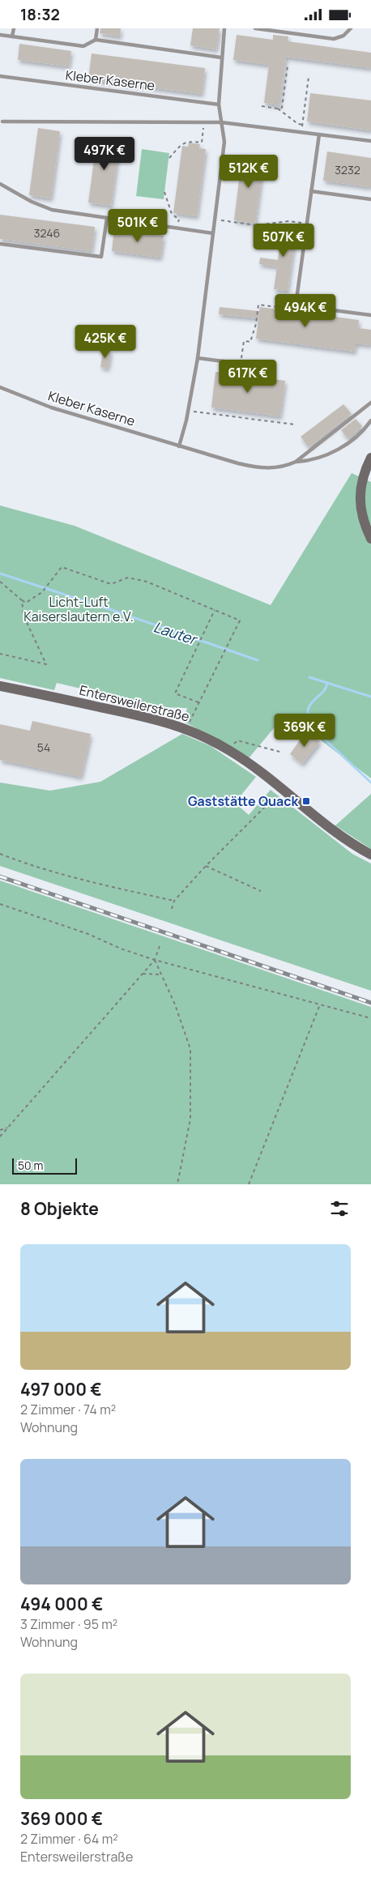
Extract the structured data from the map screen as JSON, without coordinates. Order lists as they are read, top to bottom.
{
  "streets": {
    "main road": ["Entersweilerstraße"],
    "lane": ["Kleber Kaserne"]
  },
  "water": ["Lauter"],
  "parks": ["Licht-Luft Kaiserslautern e.V."],
  "places": {
    "transit": ["Gaststätte Quack"]
  },
  "house_numbers": ["3232", "3246", "54"],
  "scale_bar": "50 m",
  "page": {
    "status": "18:32",
    "price": [
      "497K €",
      "512K €",
      "501K €",
      "507K €",
      "494K €",
      "425K €",
      "617K €",
      "369K €"
    ],
    "scale": "50 m",
    "heading": "8 Objekte",
    "list": [
      {
        "name": "497 000 €",
        "note": "2 Zimmer · 74 m² · Wohnung"
      },
      {
        "name": "494 000 €",
        "note": "3 Zimmer · 95 m² · Wohnung"
      },
      {
        "name": "369 000 €",
        "note": "2 Zimmer · 64 m² · Entersweilerstraße"
      }
    ]
  }
}
